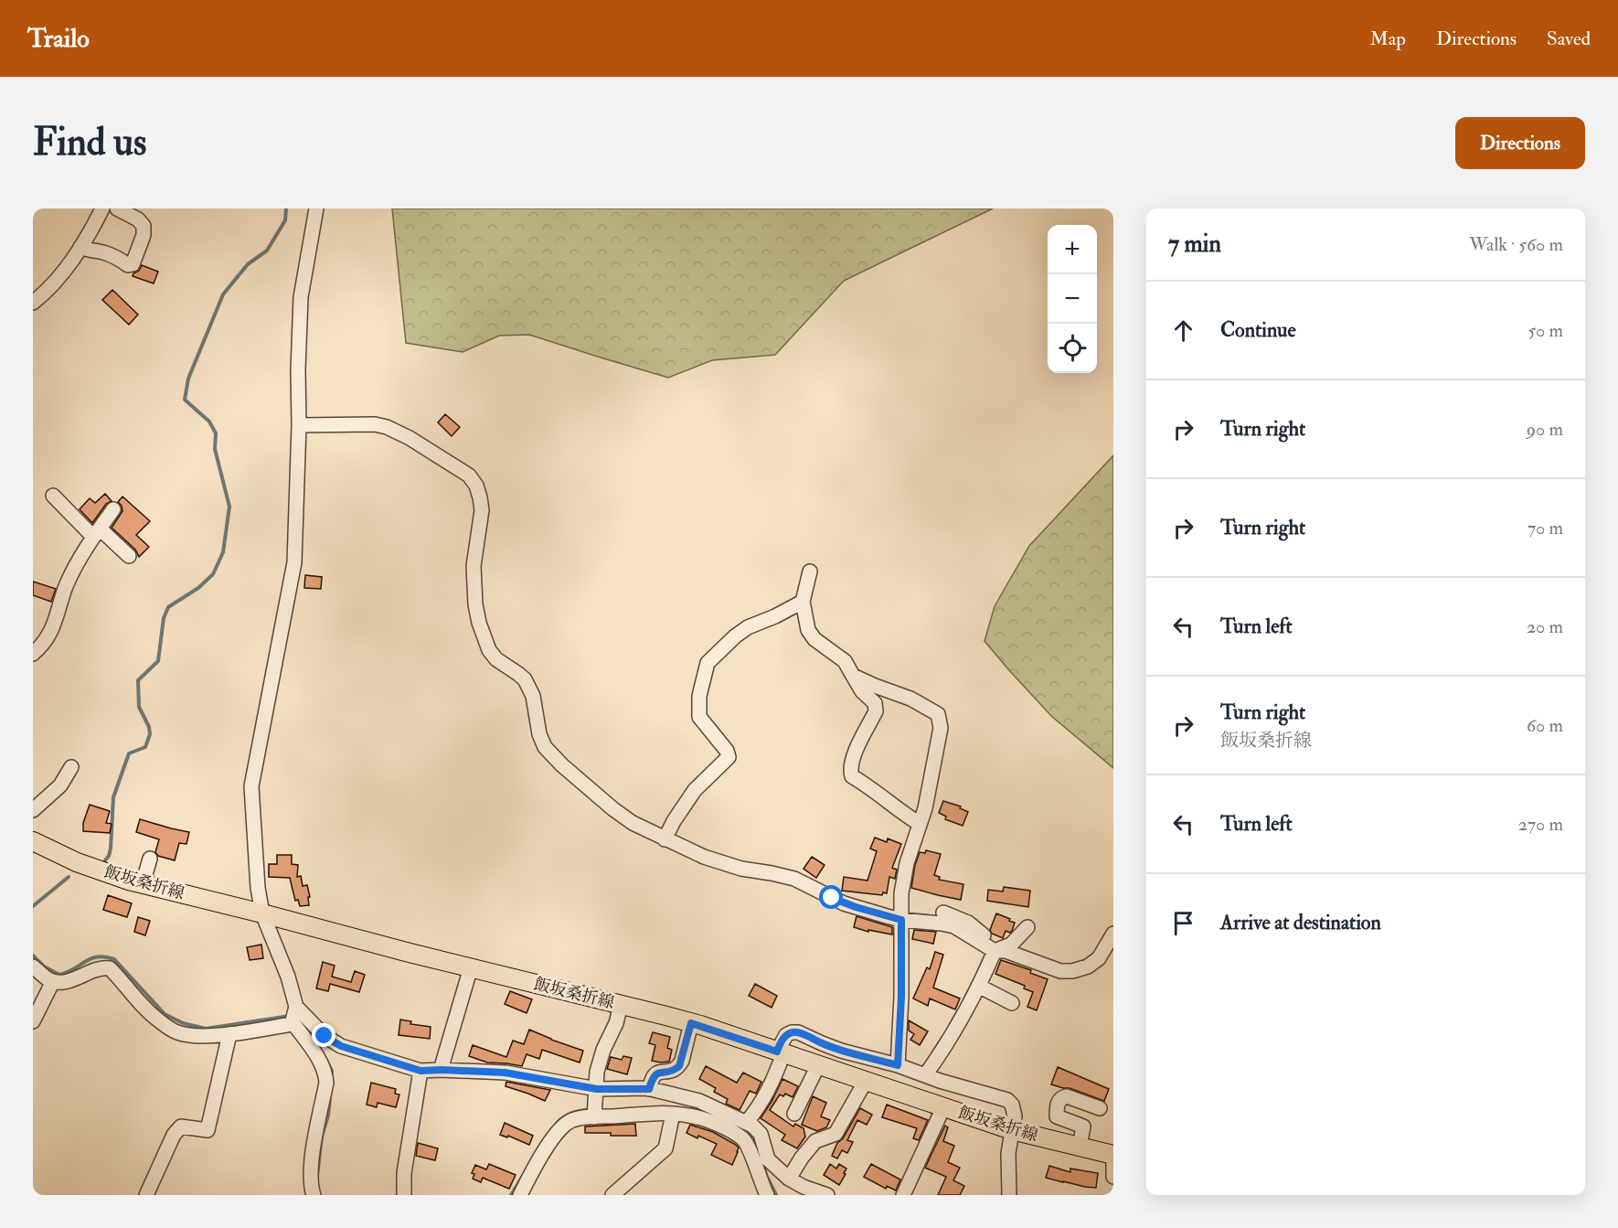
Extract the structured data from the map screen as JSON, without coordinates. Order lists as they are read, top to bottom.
{
  "streets": {
    "main road": ["飯坂桑折線"]
  },
  "page": {
    "header": "Trailo",
    "nav": ["Map", "Directions", "Saved"],
    "buttons": "Directions",
    "title": "Find us",
    "heading": ["7 min", "Walk · 560 m"],
    "map_buttons": ["+", "−"],
    "list": [
      ["Continue", "50 m"],
      ["Turn right", "90 m"],
      ["Turn right", "70 m"],
      ["Turn left", "20 m"],
      ["Turn right", "飯坂桑折線", "60 m"],
      ["Turn left", "270 m"],
      "Arrive at destination"
    ]
  }
}
